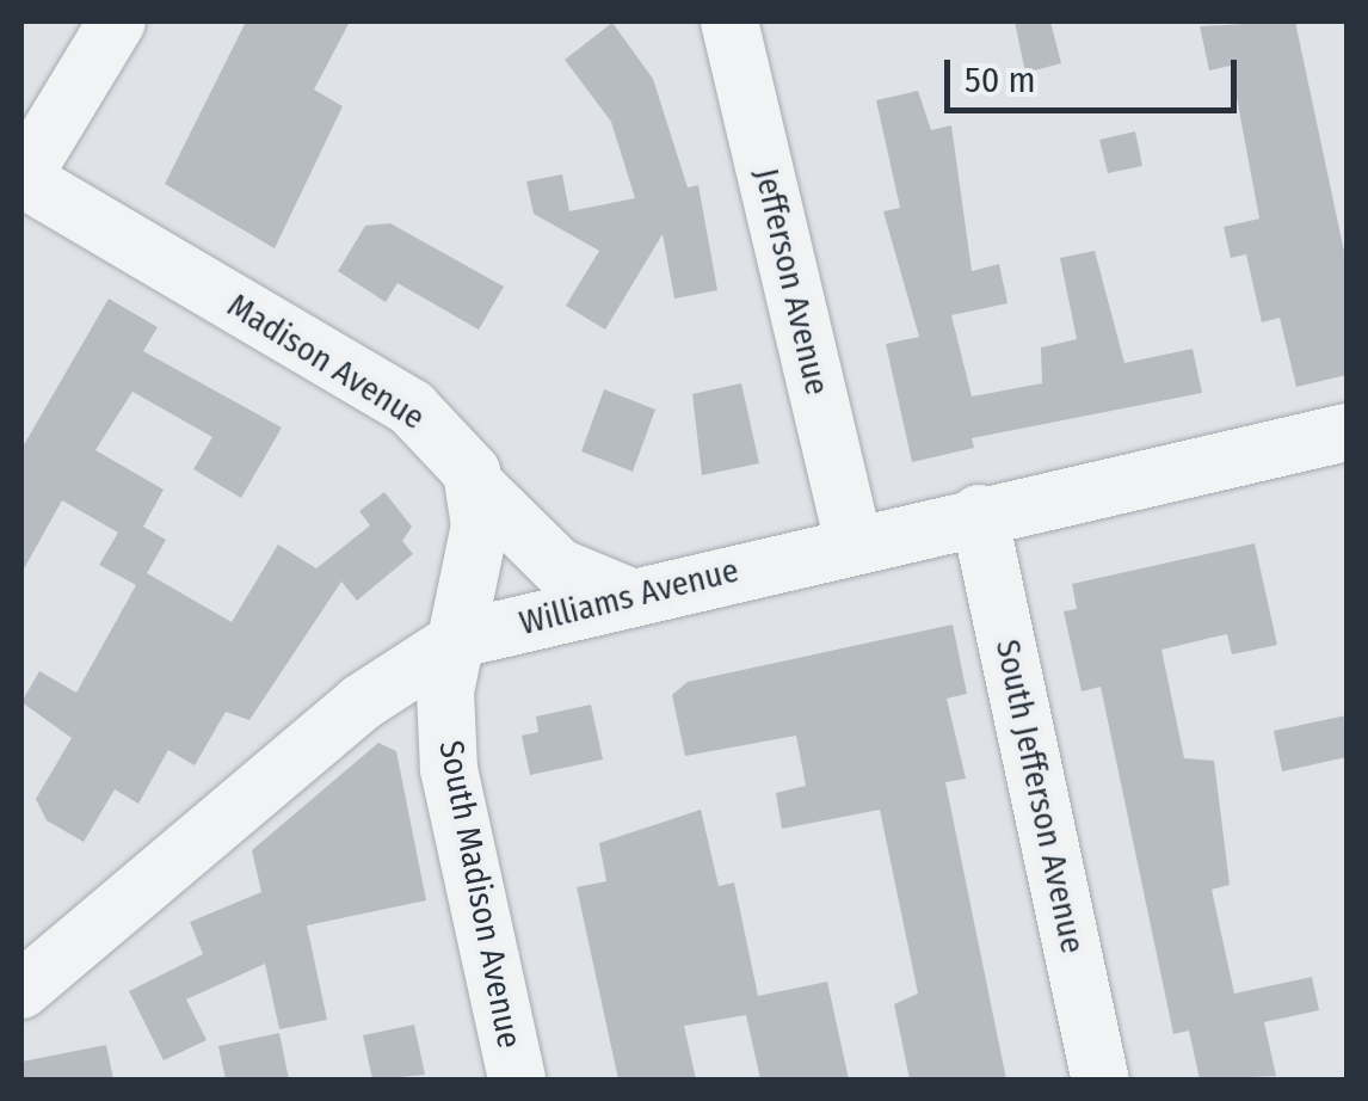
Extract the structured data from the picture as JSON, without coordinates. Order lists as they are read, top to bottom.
{
  "streets": {
    "street": [
      "Jefferson Avenue",
      "Madison Avenue",
      "Williams Avenue",
      "South Jefferson Avenue",
      "South Madison Avenue"
    ]
  },
  "crossings": [
    ["Jefferson Avenue", "Williams Avenue"],
    ["Madison Avenue", "Williams Avenue"],
    ["Williams Avenue", "South Jefferson Avenue"],
    ["Williams Avenue", "South Madison Avenue"]
  ],
  "scale_bar": "50 m"
}
